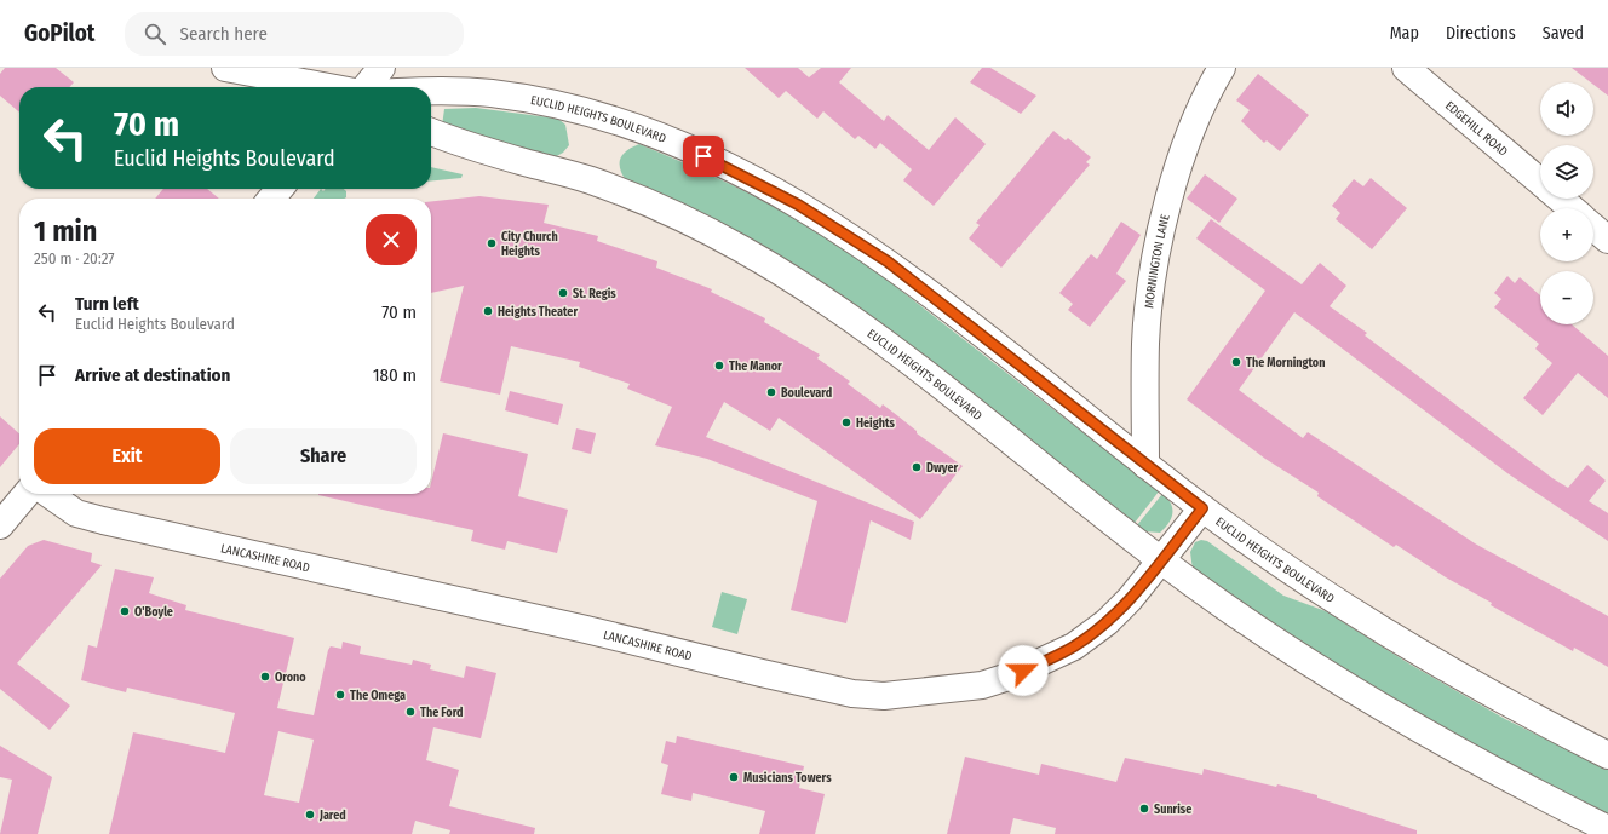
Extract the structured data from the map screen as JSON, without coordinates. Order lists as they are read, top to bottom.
{
  "streets": {
    "main road": [
      "EUCLID HEIGHTS BOULEVARD",
      "EDGEHILL ROAD",
      "MORNINGTON LANE",
      "LANCASHIRE ROAD"
    ]
  },
  "crossings": [
    ["EUCLID HEIGHTS BOULEVARD", "MORNINGTON LANE"],
    ["EUCLID HEIGHTS BOULEVARD", "LANCASHIRE ROAD"]
  ],
  "places": [
    "City Church Heights",
    "St. Regis",
    "Heights Theater",
    "The Mornington",
    "The Manor",
    "Boulevard",
    "Heights",
    "Dwyer",
    "O'Boyle",
    "Orono",
    "The Omega",
    "The Ford",
    "Musicians Towers",
    "Sunrise",
    "Jared"
  ],
  "page": {
    "header": "GoPilot",
    "search": "Search here",
    "nav": ["Map", "Directions", "Saved"],
    "map_buttons": ["+", "−"],
    "turn": ["70 m", "Euclid Heights Boulevard"],
    "heading": ["1 min", "250 m · 20:27"],
    "list": [
      {
        "name": "Turn left",
        "note": "Euclid Heights Boulevard",
        "value": "70 m"
      },
      {
        "name": "Arrive at destination",
        "value": "180 m"
      }
    ],
    "buttons": ["Exit", "Share"]
  }
}
